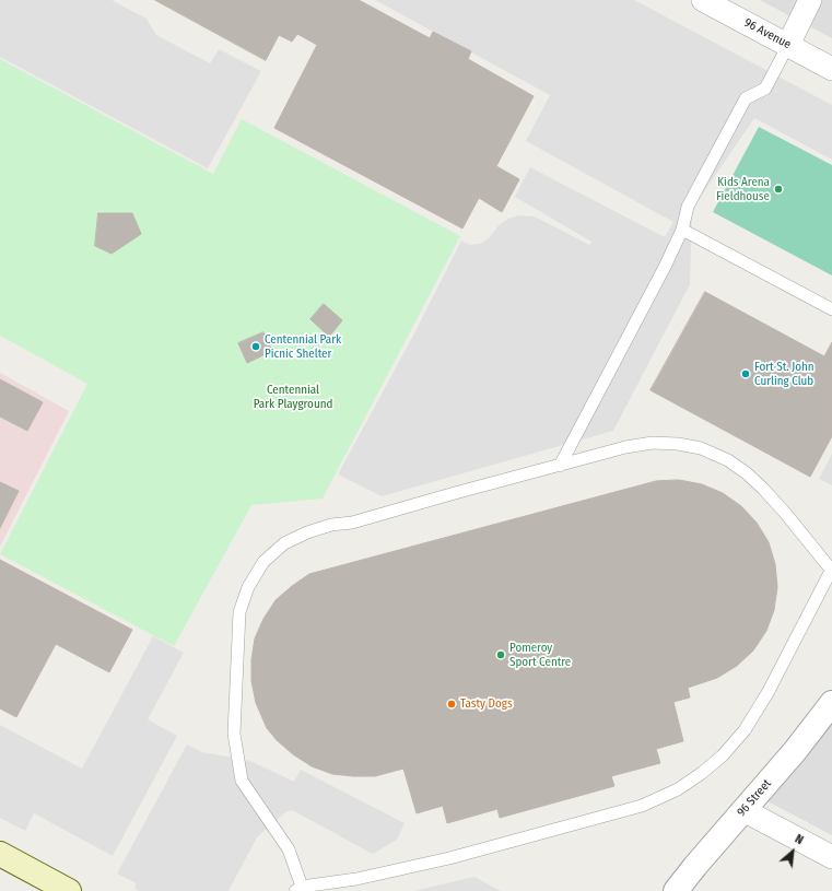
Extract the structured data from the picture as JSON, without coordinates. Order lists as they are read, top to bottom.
{
  "streets": {
    "street": ["96 Avenue", "96 Street"]
  },
  "parks": ["Centennial Park Playground"],
  "places": [
    "Kids Arena Fieldhouse",
    "Centennial Park Picnic Shelter",
    "Fort St. John Curling Club",
    "Pomeroy Sport Centre",
    "Tasty Dogs"
  ],
  "north": "top right"
}
